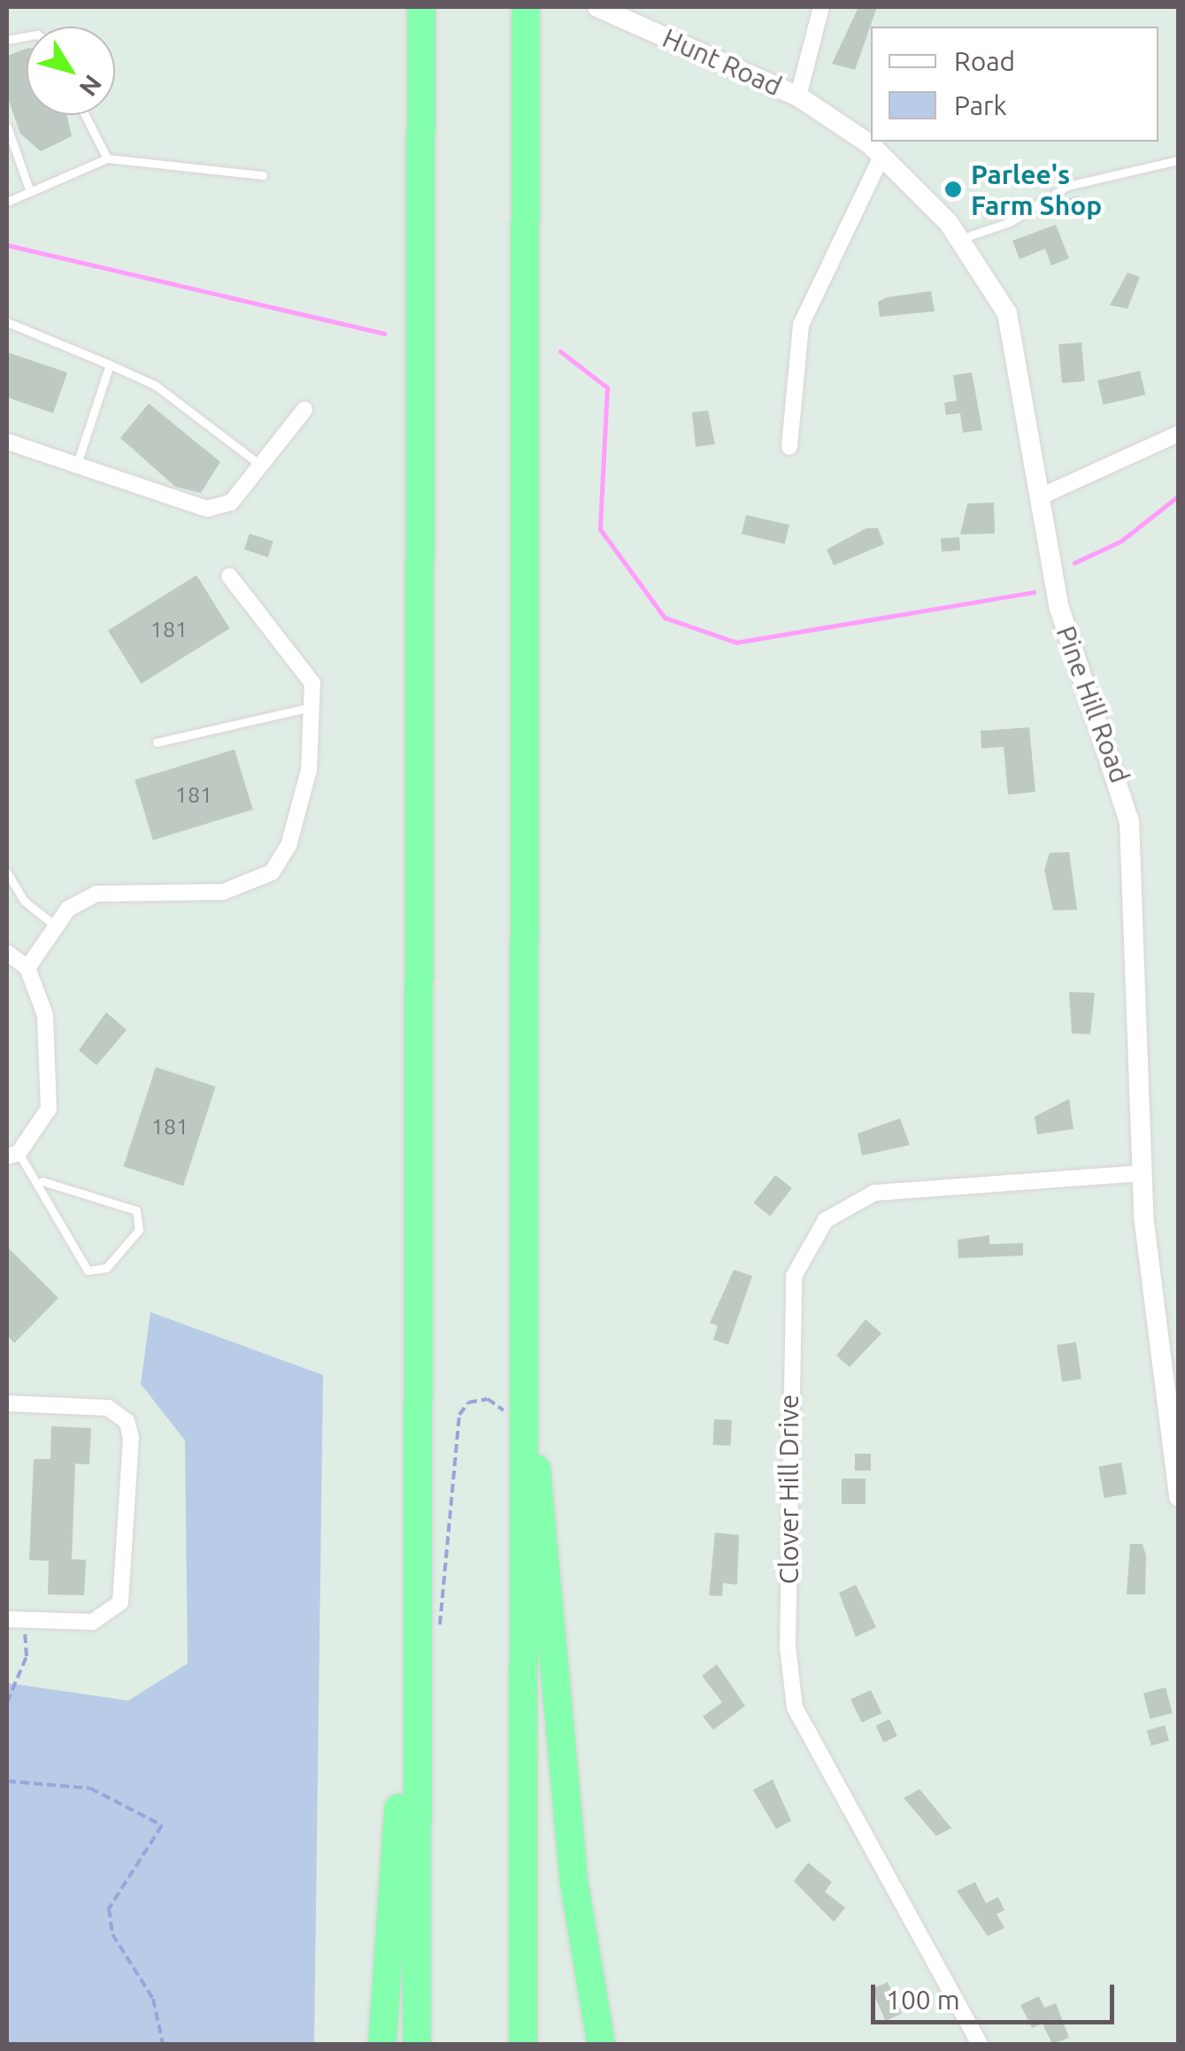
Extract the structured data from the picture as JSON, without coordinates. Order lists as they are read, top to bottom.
{
  "streets": {
    "street": ["Hunt Road", "Pine Hill Road", "Clover Hill Drive"]
  },
  "crossings": [
    ["Hunt Road", "Pine Hill Road"],
    ["Pine Hill Road", "Clover Hill Drive"]
  ],
  "places": ["Parlee's Farm Shop"],
  "house_numbers": ["181", "181", "181"],
  "legend": ["Road", "Park"],
  "scale_bar": "100 m",
  "north": "bottom right"
}
